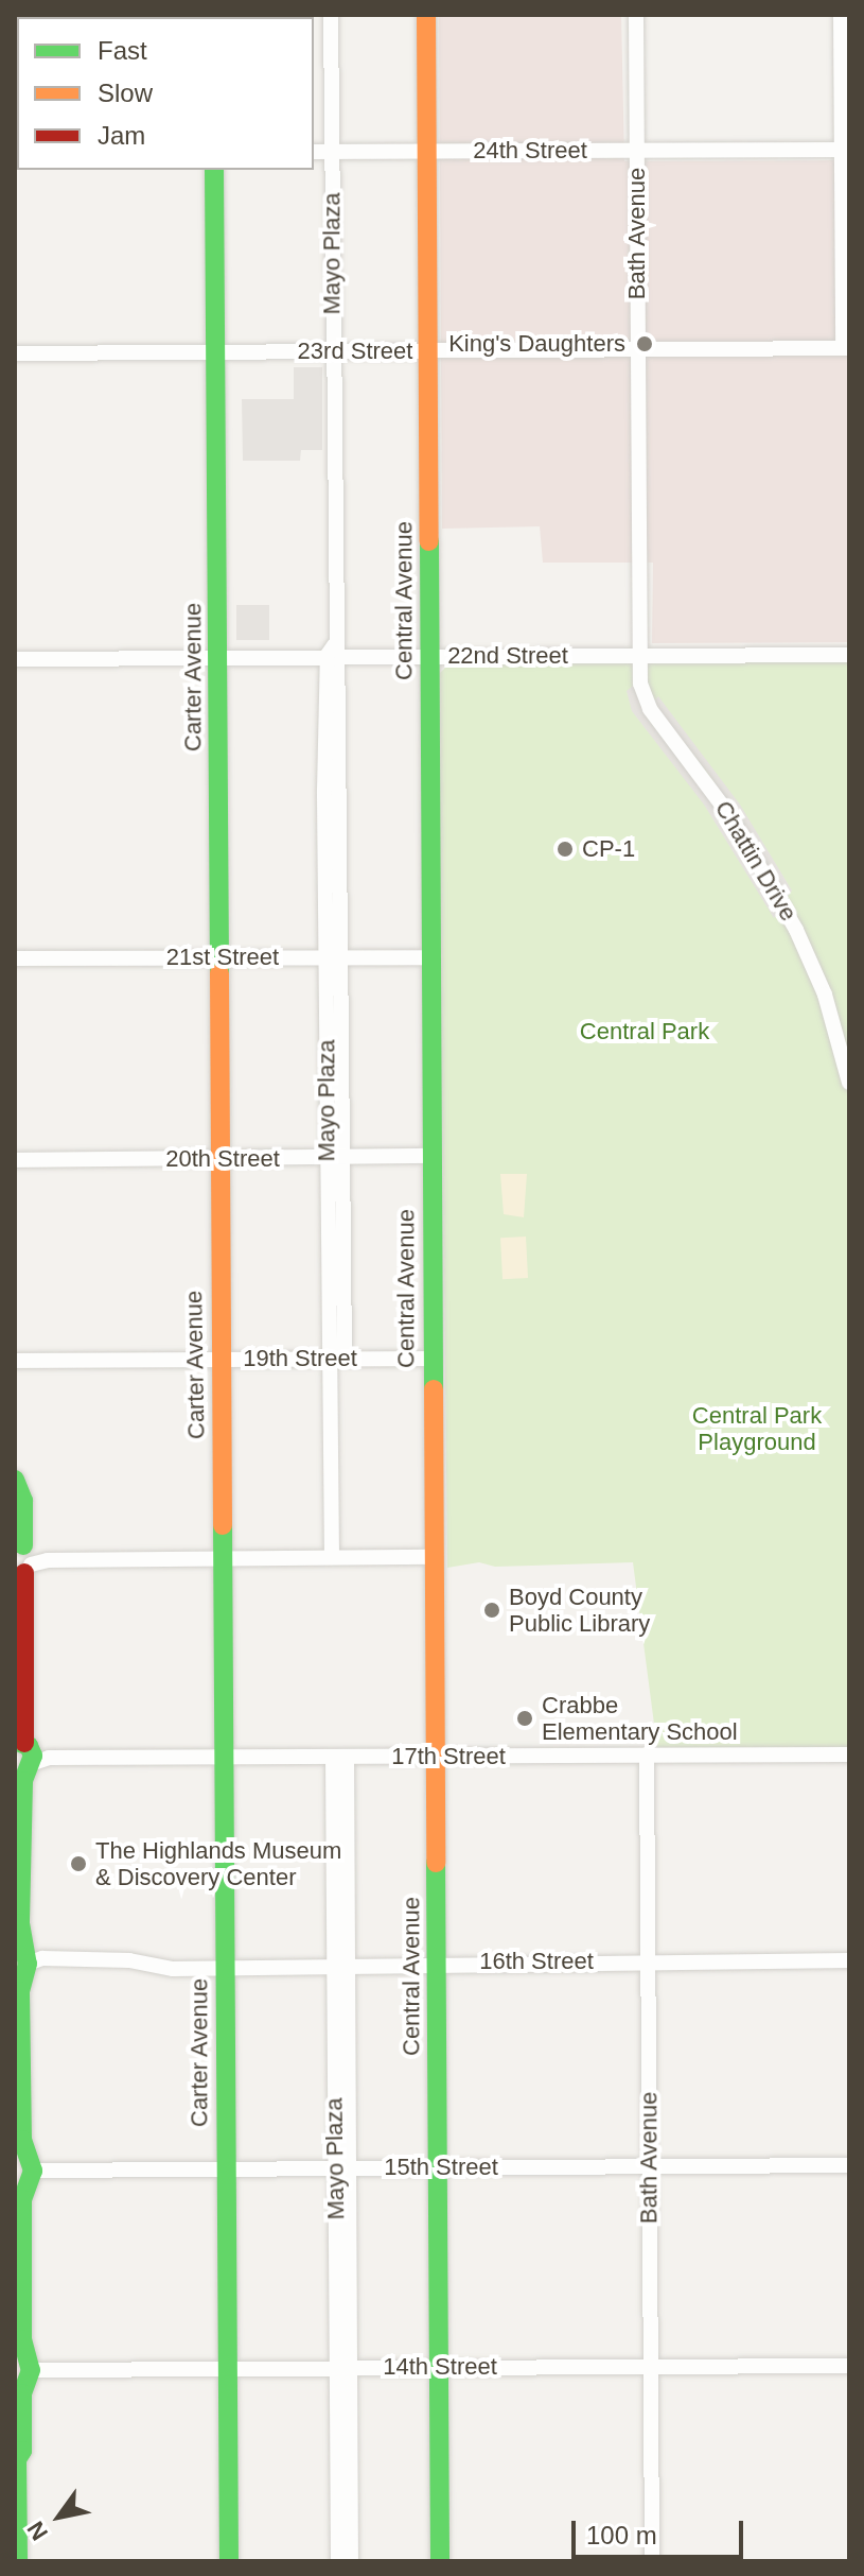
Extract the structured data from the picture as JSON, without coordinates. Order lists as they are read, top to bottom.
{
  "streets": {
    "street": [
      "24th Street",
      "Bath Avenue",
      "Mayo Plaza",
      "23rd Street",
      "Central Avenue",
      "22nd Street",
      "Carter Avenue",
      "Chattin Drive",
      "21st Street",
      "20th Street",
      "19th Street",
      "17th Street",
      "16th Street",
      "15th Street",
      "14th Street"
    ]
  },
  "crossings": [
    ["24th Street", "Bath Avenue"],
    ["24th Street", "Mayo Plaza"],
    ["24th Street", "Central Avenue"],
    ["Bath Avenue", "23rd Street"],
    ["Bath Avenue", "22nd Street"],
    ["Bath Avenue", "Chattin Drive"],
    ["Bath Avenue", "17th Street"],
    ["Bath Avenue", "16th Street"],
    ["Bath Avenue", "15th Street"],
    ["Bath Avenue", "14th Street"],
    ["Mayo Plaza", "23rd Street"],
    ["Mayo Plaza", "22nd Street"],
    ["Mayo Plaza", "21st Street"],
    ["Mayo Plaza", "20th Street"],
    ["Mayo Plaza", "19th Street"],
    ["Mayo Plaza", "17th Street"],
    ["Mayo Plaza", "16th Street"],
    ["Mayo Plaza", "15th Street"],
    ["Mayo Plaza", "14th Street"],
    ["23rd Street", "Central Avenue"],
    ["23rd Street", "Carter Avenue"],
    ["Central Avenue", "22nd Street"],
    ["Central Avenue", "21st Street"],
    ["Central Avenue", "20th Street"],
    ["Central Avenue", "19th Street"],
    ["Central Avenue", "17th Street"],
    ["Central Avenue", "16th Street"],
    ["Central Avenue", "15th Street"],
    ["Central Avenue", "14th Street"],
    ["22nd Street", "Carter Avenue"],
    ["22nd Street", "Chattin Drive"],
    ["Carter Avenue", "21st Street"],
    ["Carter Avenue", "20th Street"],
    ["Carter Avenue", "19th Street"],
    ["Carter Avenue", "17th Street"],
    ["Carter Avenue", "16th Street"],
    ["Carter Avenue", "15th Street"],
    ["Carter Avenue", "14th Street"]
  ],
  "parks": ["Central Park", "Central Park Playground"],
  "places": [
    "King's Daughters",
    "CP-1",
    "Boyd County Public Library",
    "Crabbe Elementary School",
    "The Highlands Museum & Discovery Center"
  ],
  "legend": ["Fast", "Slow", "Jam"],
  "scale_bar": "100 m",
  "north": "bottom left"
}
